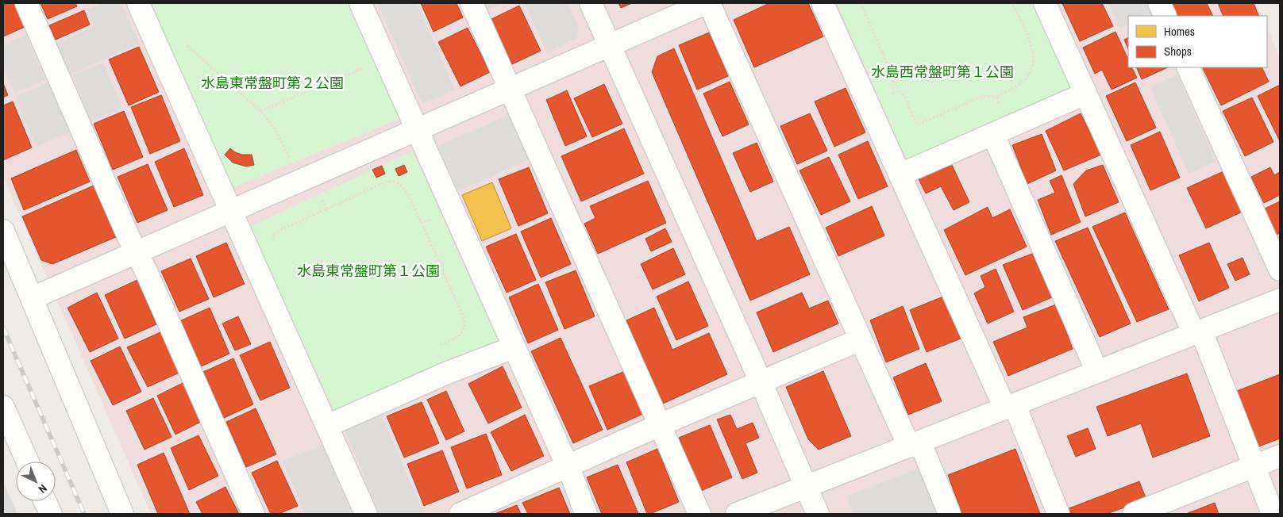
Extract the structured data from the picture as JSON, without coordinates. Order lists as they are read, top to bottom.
{
  "parks": ["水島西常盤町第１公園", "水島東常盤町第２公園", "水島東常盤町第１公園"],
  "legend": ["Homes", "Shops"],
  "north": "bottom right"
}
